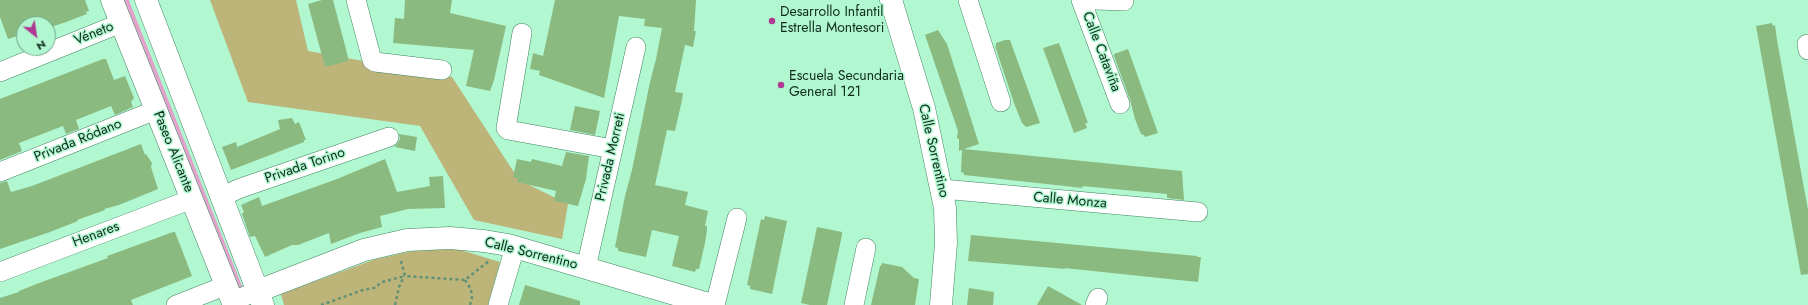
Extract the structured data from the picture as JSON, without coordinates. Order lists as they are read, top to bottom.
{
  "streets": {
    "street": [
      "Véneto",
      "Calle Cataviña",
      "Privada Ródano",
      "Calle Sorrentino",
      "Paseo Alicante",
      "Privada Morreti",
      "Privada Torino",
      "Calle Monza",
      "Henares"
    ]
  },
  "crossings": [
    ["Véneto", "Paseo Alicante"],
    ["Privada Ródano", "Paseo Alicante"],
    ["Calle Sorrentino", "Paseo Alicante"],
    ["Calle Sorrentino", "Privada Morreti"],
    ["Calle Sorrentino", "Calle Monza"],
    ["Paseo Alicante", "Privada Torino"],
    ["Paseo Alicante", "Henares"]
  ],
  "places": ["Desarrollo Infantil Estrella Montesori", "Escuela Secundaria General 121"],
  "north": "bottom right"
}
